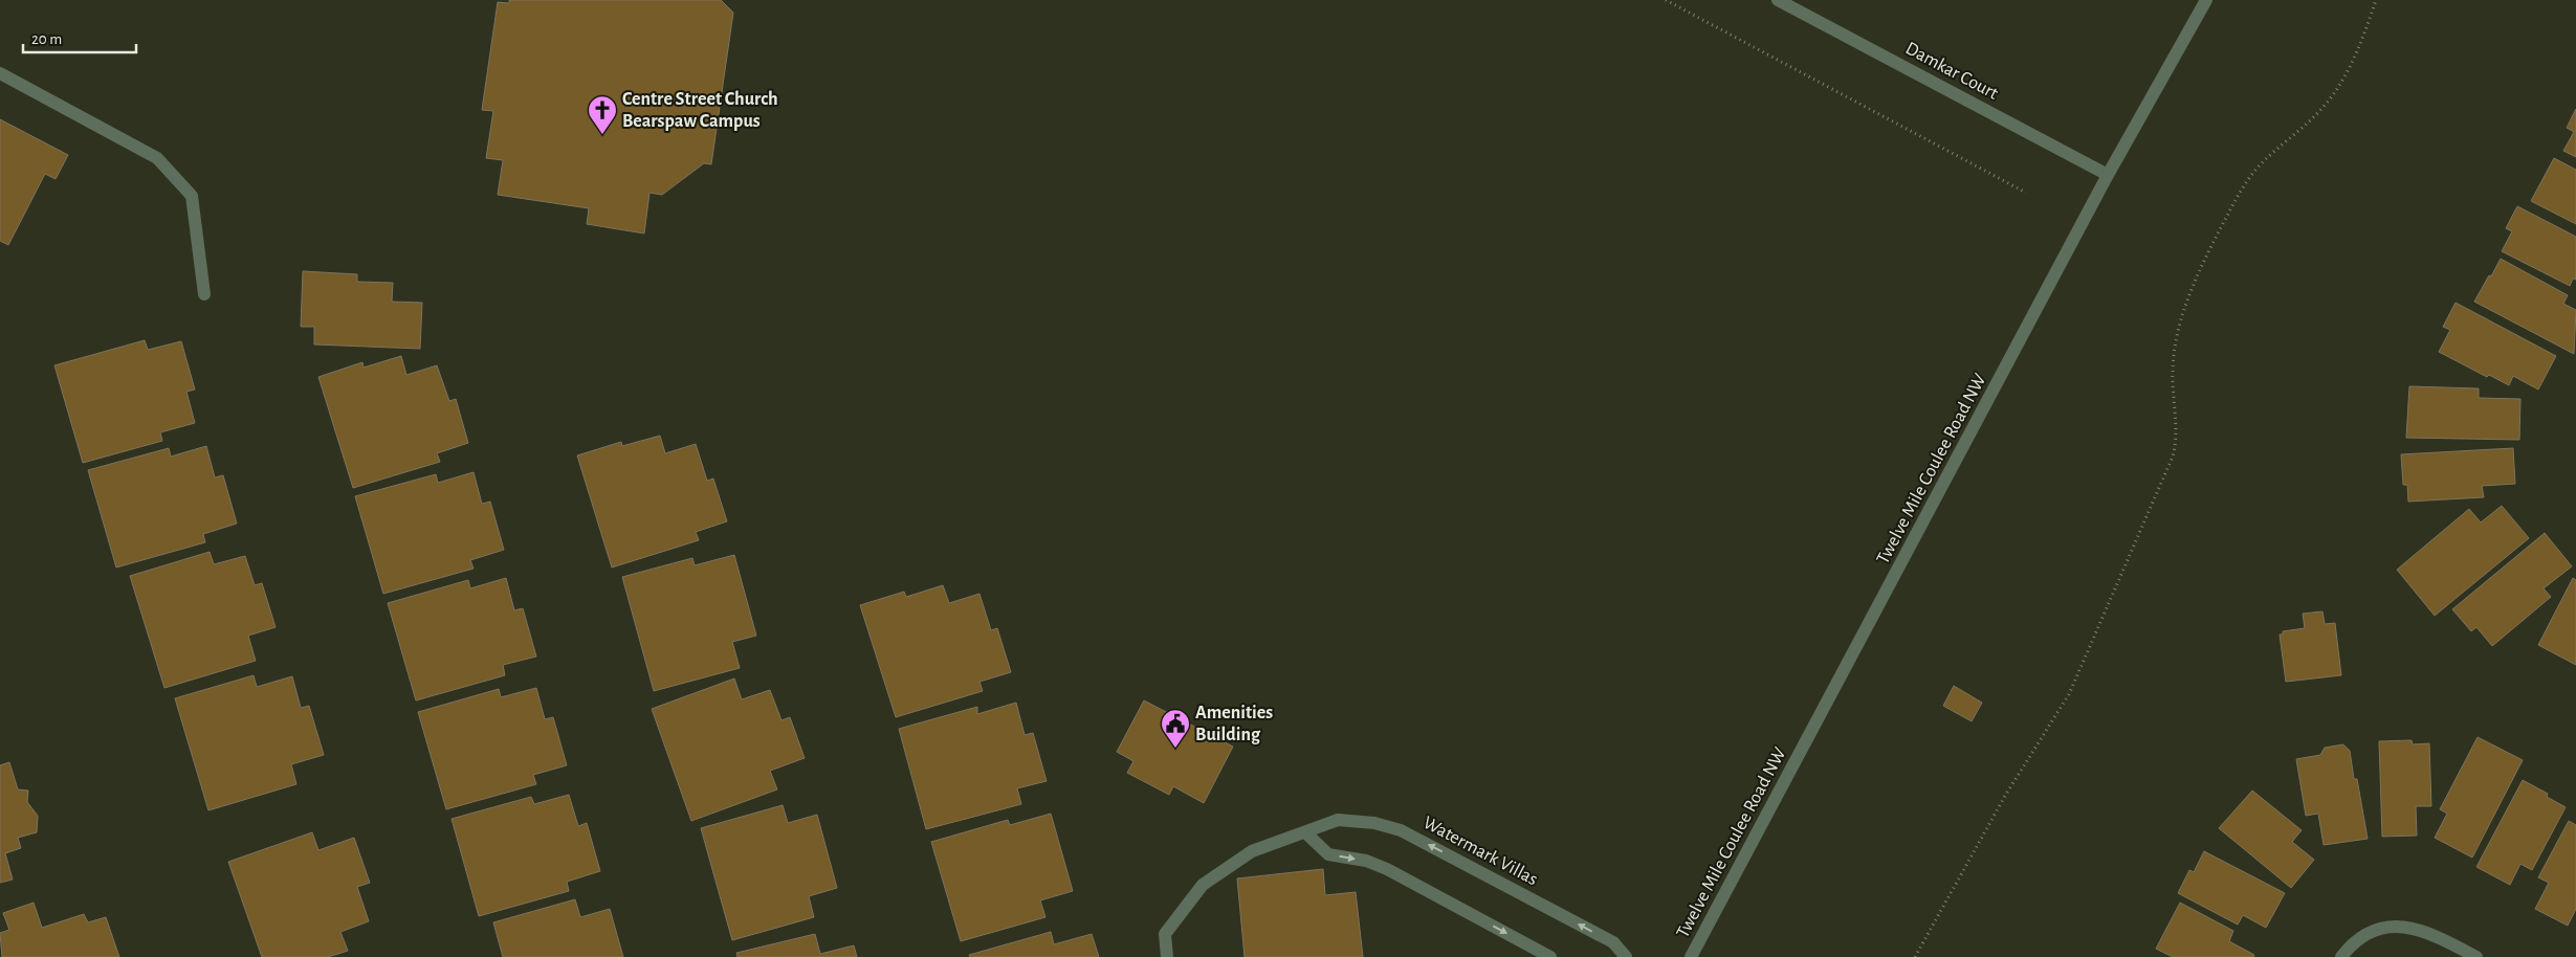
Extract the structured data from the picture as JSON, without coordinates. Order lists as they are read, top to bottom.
{
  "streets": {
    "street": ["Damkar Court", "Twelve Mile Coulee Road NW", "Watermark Villas"]
  },
  "crossings": [
    ["Damkar Court", "Twelve Mile Coulee Road NW"]
  ],
  "places": {
    "church": ["Centre Street Church Bearspaw Campus"],
    "public building": ["Amenities Building"]
  },
  "scale_bar": "20 m"
}
